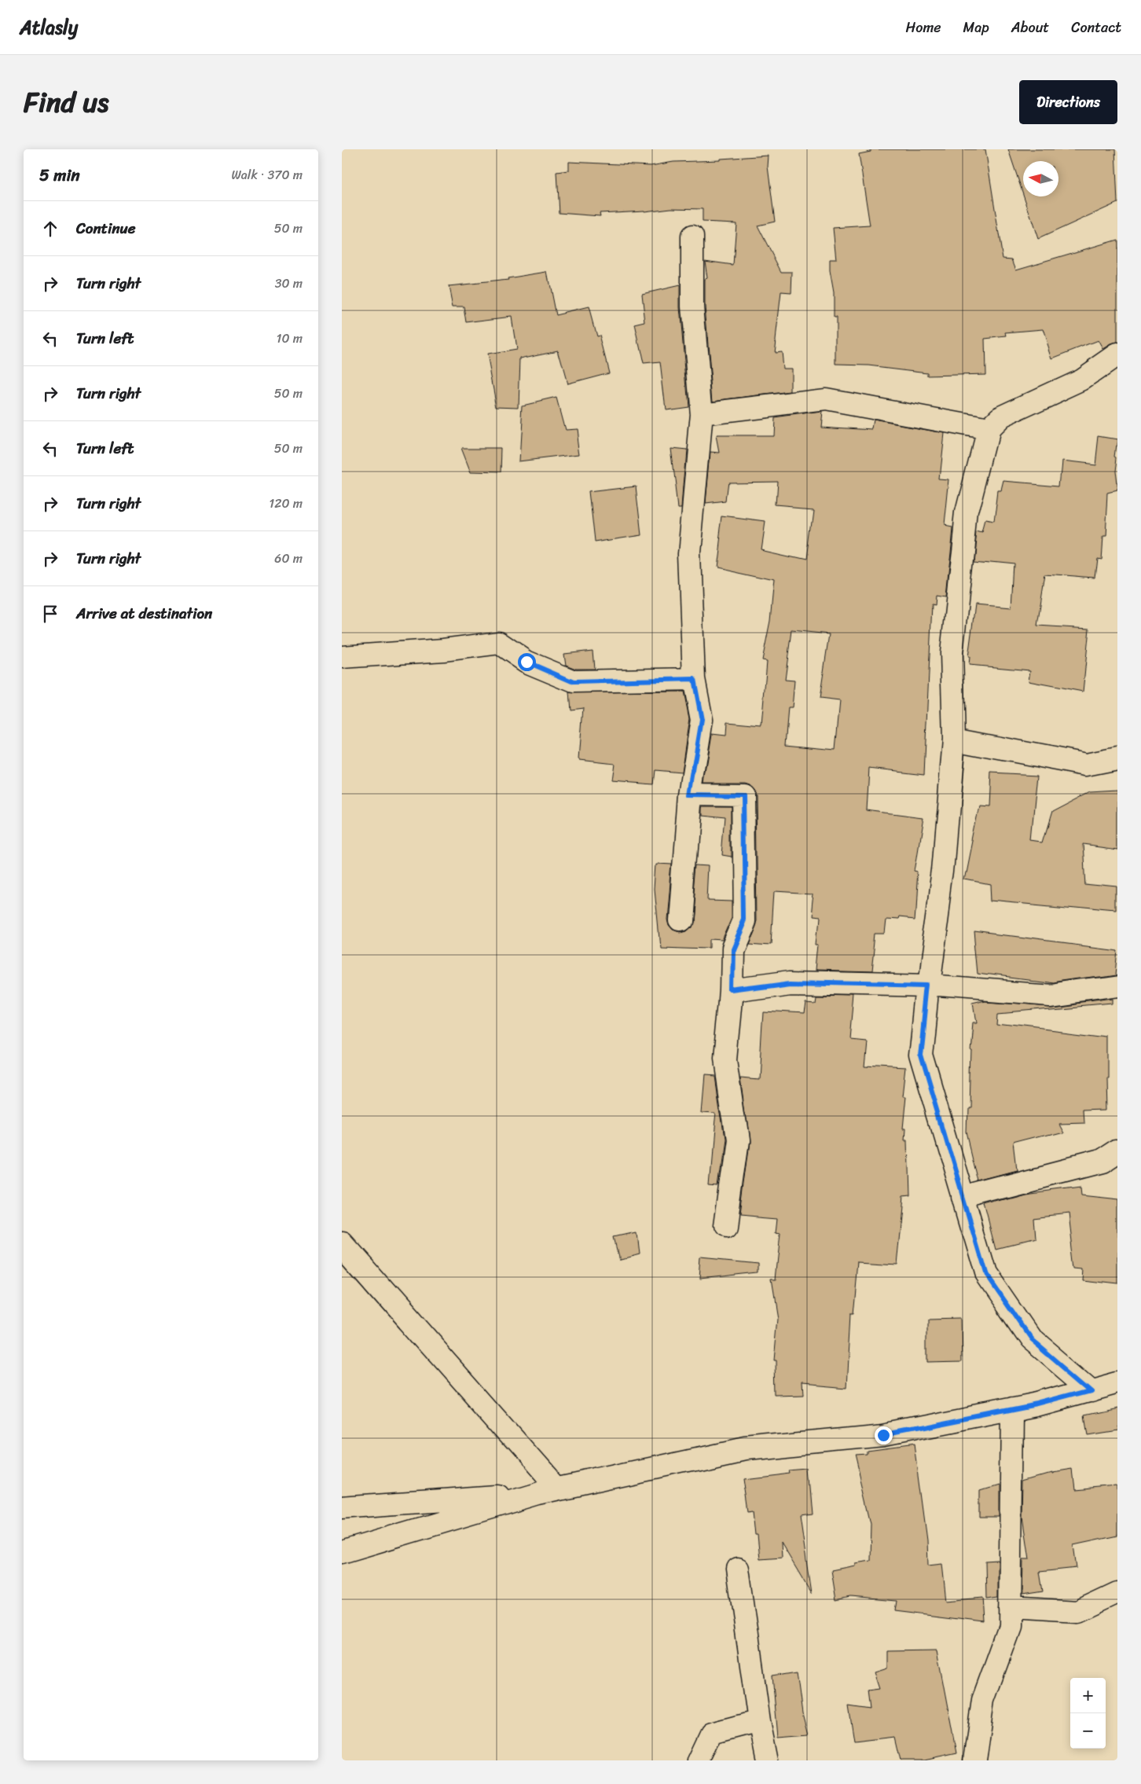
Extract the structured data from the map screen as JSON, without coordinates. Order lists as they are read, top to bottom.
{
  "north": "left",
  "page": {
    "header": "Atlasly",
    "nav": [
      "Home",
      "Map",
      "About",
      "Contact"
    ],
    "title": "Find us",
    "buttons": "Directions",
    "heading": ["5 min", "Walk · 370 m"],
    "list": [
      ["Continue", "50 m"],
      ["Turn right", "30 m"],
      ["Turn left", "10 m"],
      ["Turn right", "50 m"],
      ["Turn left", "50 m"],
      ["Turn right", "120 m"],
      ["Turn right", "60 m"],
      "Arrive at destination"
    ],
    "map_buttons": ["+", "−"]
  }
}
